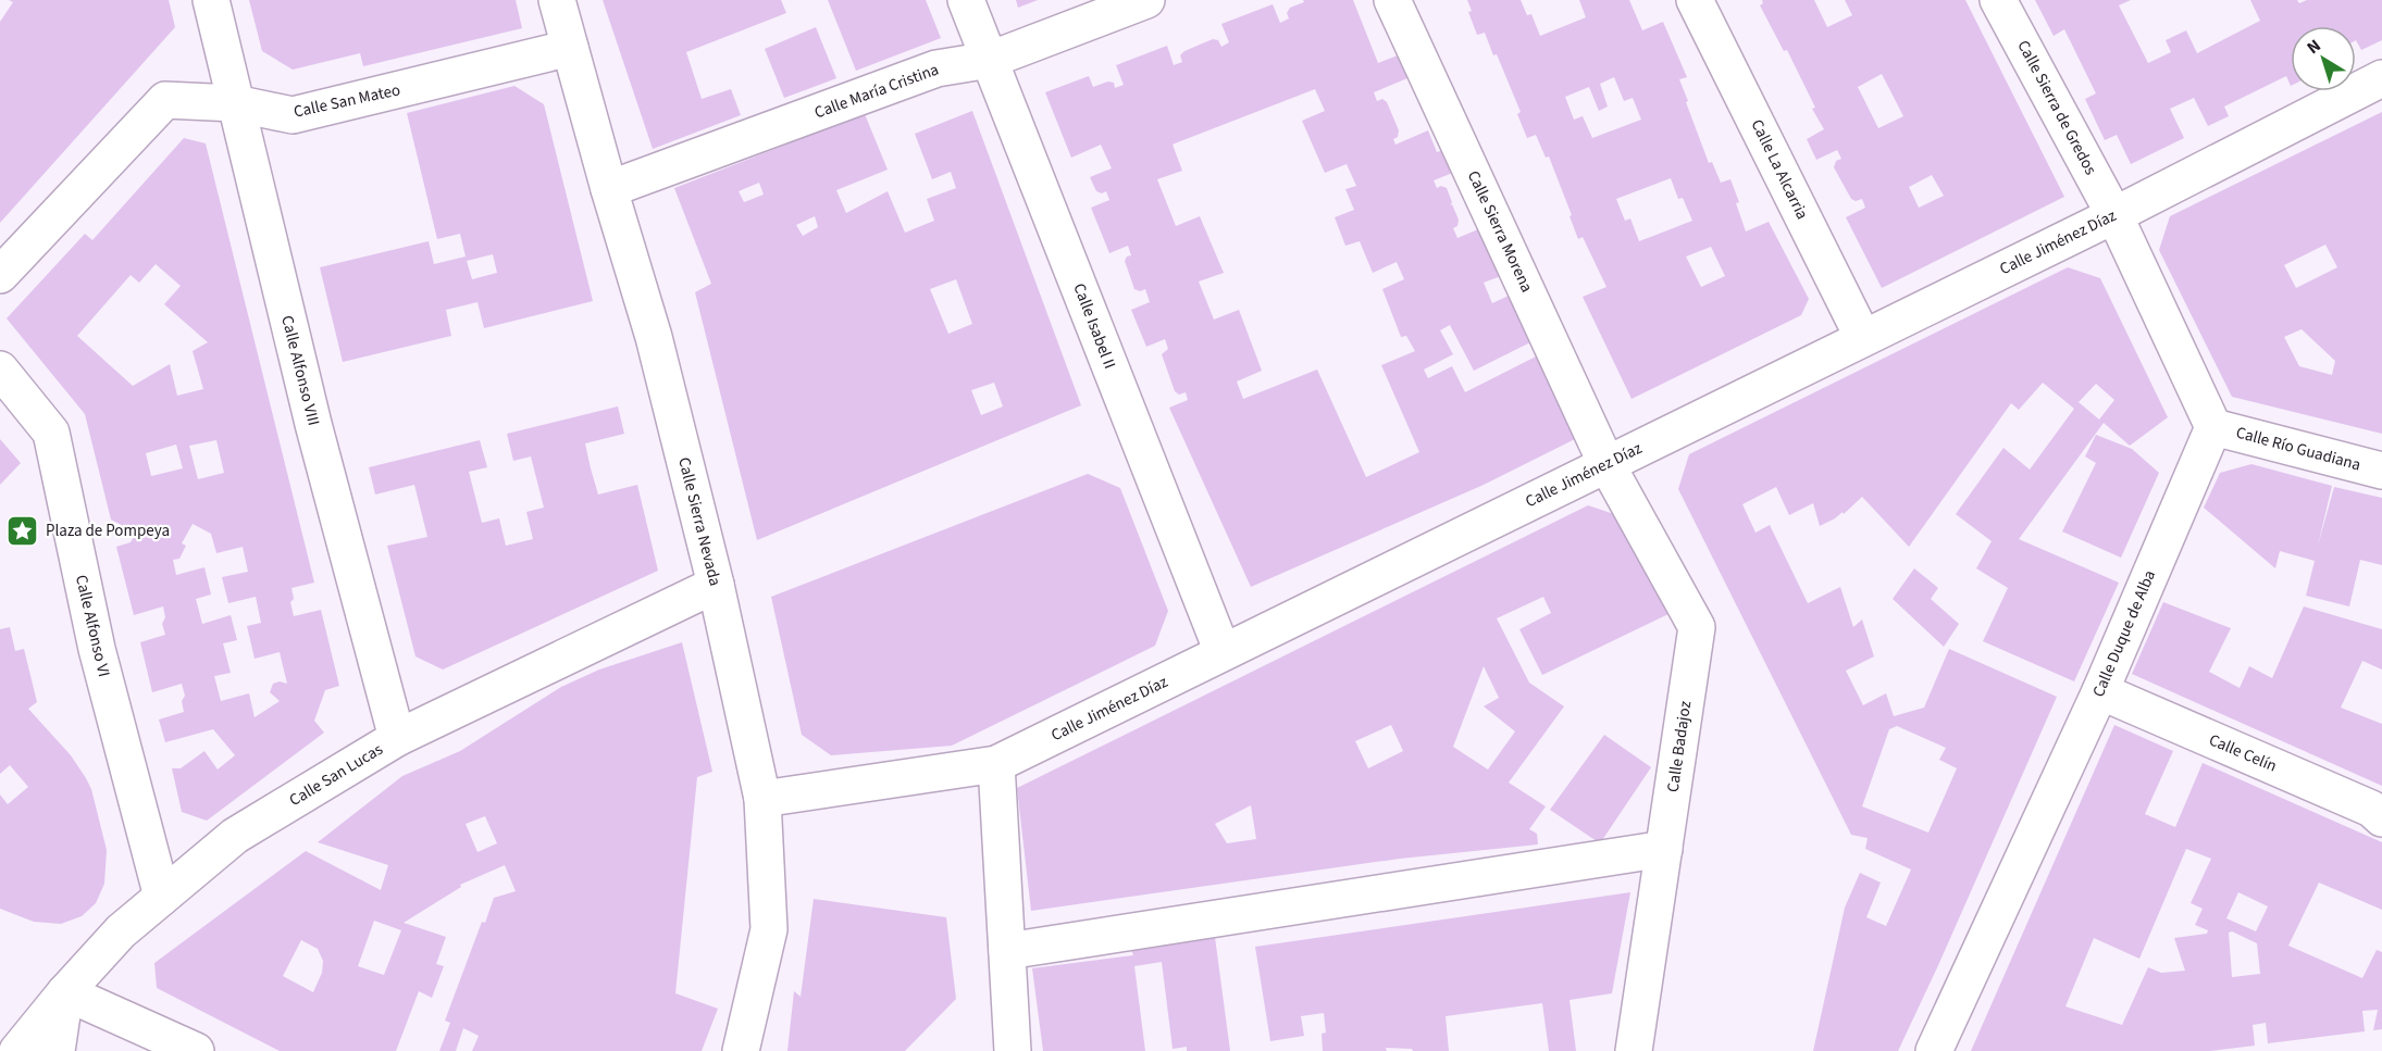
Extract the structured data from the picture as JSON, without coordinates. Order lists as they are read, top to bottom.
{
  "streets": {
    "street": [
      "Calle María Cristina",
      "Calle San Mateo",
      "Calle Sierra de Gredos",
      "Calle La Alcarria",
      "Calle Sierra Morena",
      "Calle Jiménez Díaz",
      "Calle Isabel II",
      "Calle Alfonso VIII",
      "Calle Río Guadiana",
      "Calle Sierra Nevada",
      "Calle Alfonso VI",
      "Calle Duque de Alba",
      "Calle Badajoz",
      "Calle Celín",
      "Calle San Lucas"
    ]
  },
  "crossings": [
    ["Calle María Cristina", "Calle Isabel II"],
    ["Calle María Cristina", "Calle Sierra Nevada"],
    ["Calle San Mateo", "Calle Alfonso VIII"],
    ["Calle San Mateo", "Calle Sierra Nevada"],
    ["Calle Sierra de Gredos", "Calle Jiménez Díaz"],
    ["Calle La Alcarria", "Calle Jiménez Díaz"],
    ["Calle Sierra Morena", "Calle Jiménez Díaz"],
    ["Calle Sierra Morena", "Calle Badajoz"],
    ["Calle Jiménez Díaz", "Calle Isabel II"],
    ["Calle Jiménez Díaz", "Calle Sierra Nevada"],
    ["Calle Jiménez Díaz", "Calle Badajoz"],
    ["Calle Alfonso VIII", "Calle San Lucas"],
    ["Calle Río Guadiana", "Calle Duque de Alba"],
    ["Calle Sierra Nevada", "Calle San Lucas"],
    ["Calle Alfonso VI", "Calle San Lucas"],
    ["Calle Duque de Alba", "Calle Celín"]
  ],
  "places": {
    "place": ["Plaza de Pompeya"]
  },
  "north": "top left"
}
